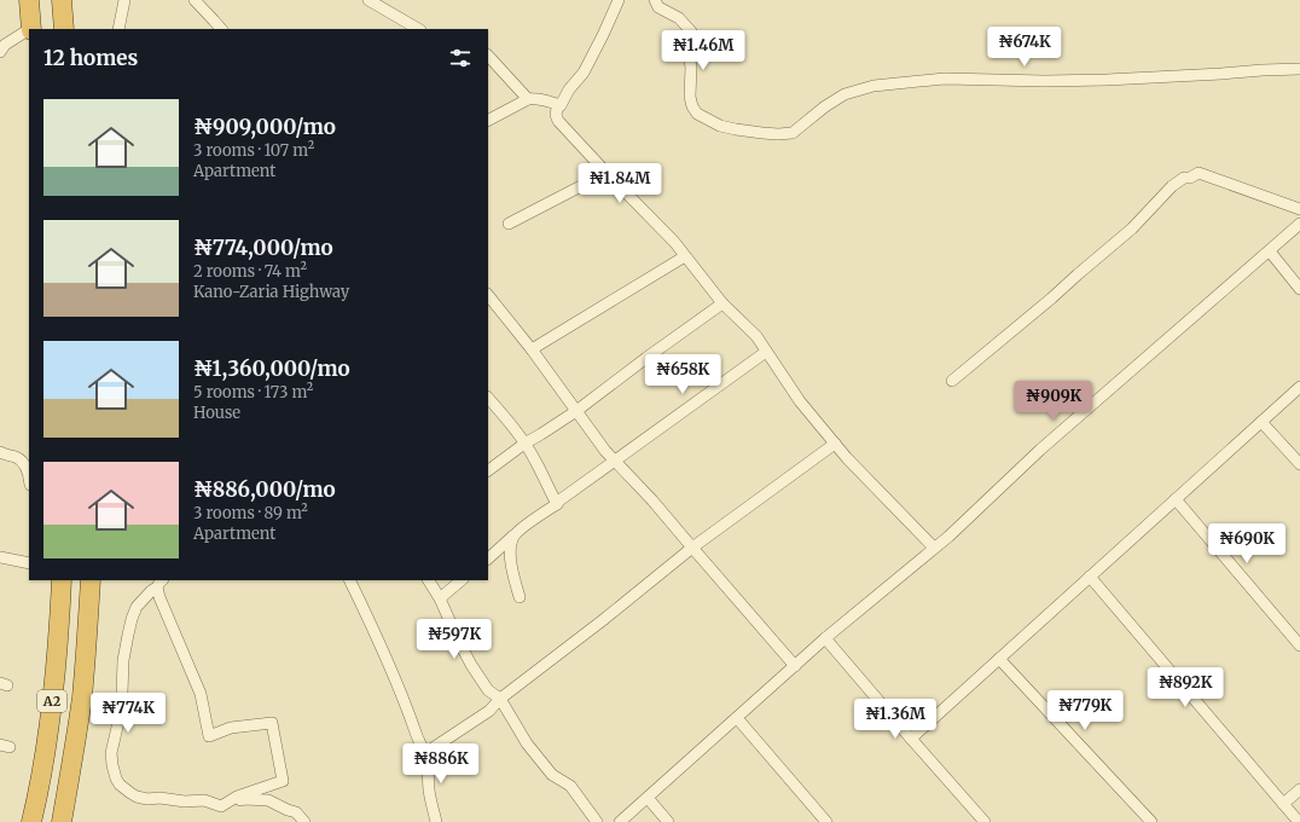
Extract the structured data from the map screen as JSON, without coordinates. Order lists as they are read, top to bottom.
{
  "streets": {
    "highway": ["A2"]
  },
  "page": {
    "price": [
      "₦674K",
      "₦1.46M",
      "₦1.84M",
      "₦658K",
      "₦909K",
      "₦690K",
      "₦597K",
      "₦892K",
      "₦779K",
      "₦774K",
      "₦1.36M",
      "₦886K"
    ],
    "heading": "12 homes",
    "list": [
      {
        "name": "₦909,000/mo",
        "note": "3 rooms · 107 m² · Apartment"
      },
      {
        "name": "₦774,000/mo",
        "note": "2 rooms · 74 m² · Kano-Zaria Highway"
      },
      {
        "name": "₦1,360,000/mo",
        "note": "5 rooms · 173 m² · House"
      },
      {
        "name": "₦886,000/mo",
        "note": "3 rooms · 89 m² · Apartment"
      }
    ]
  }
}
